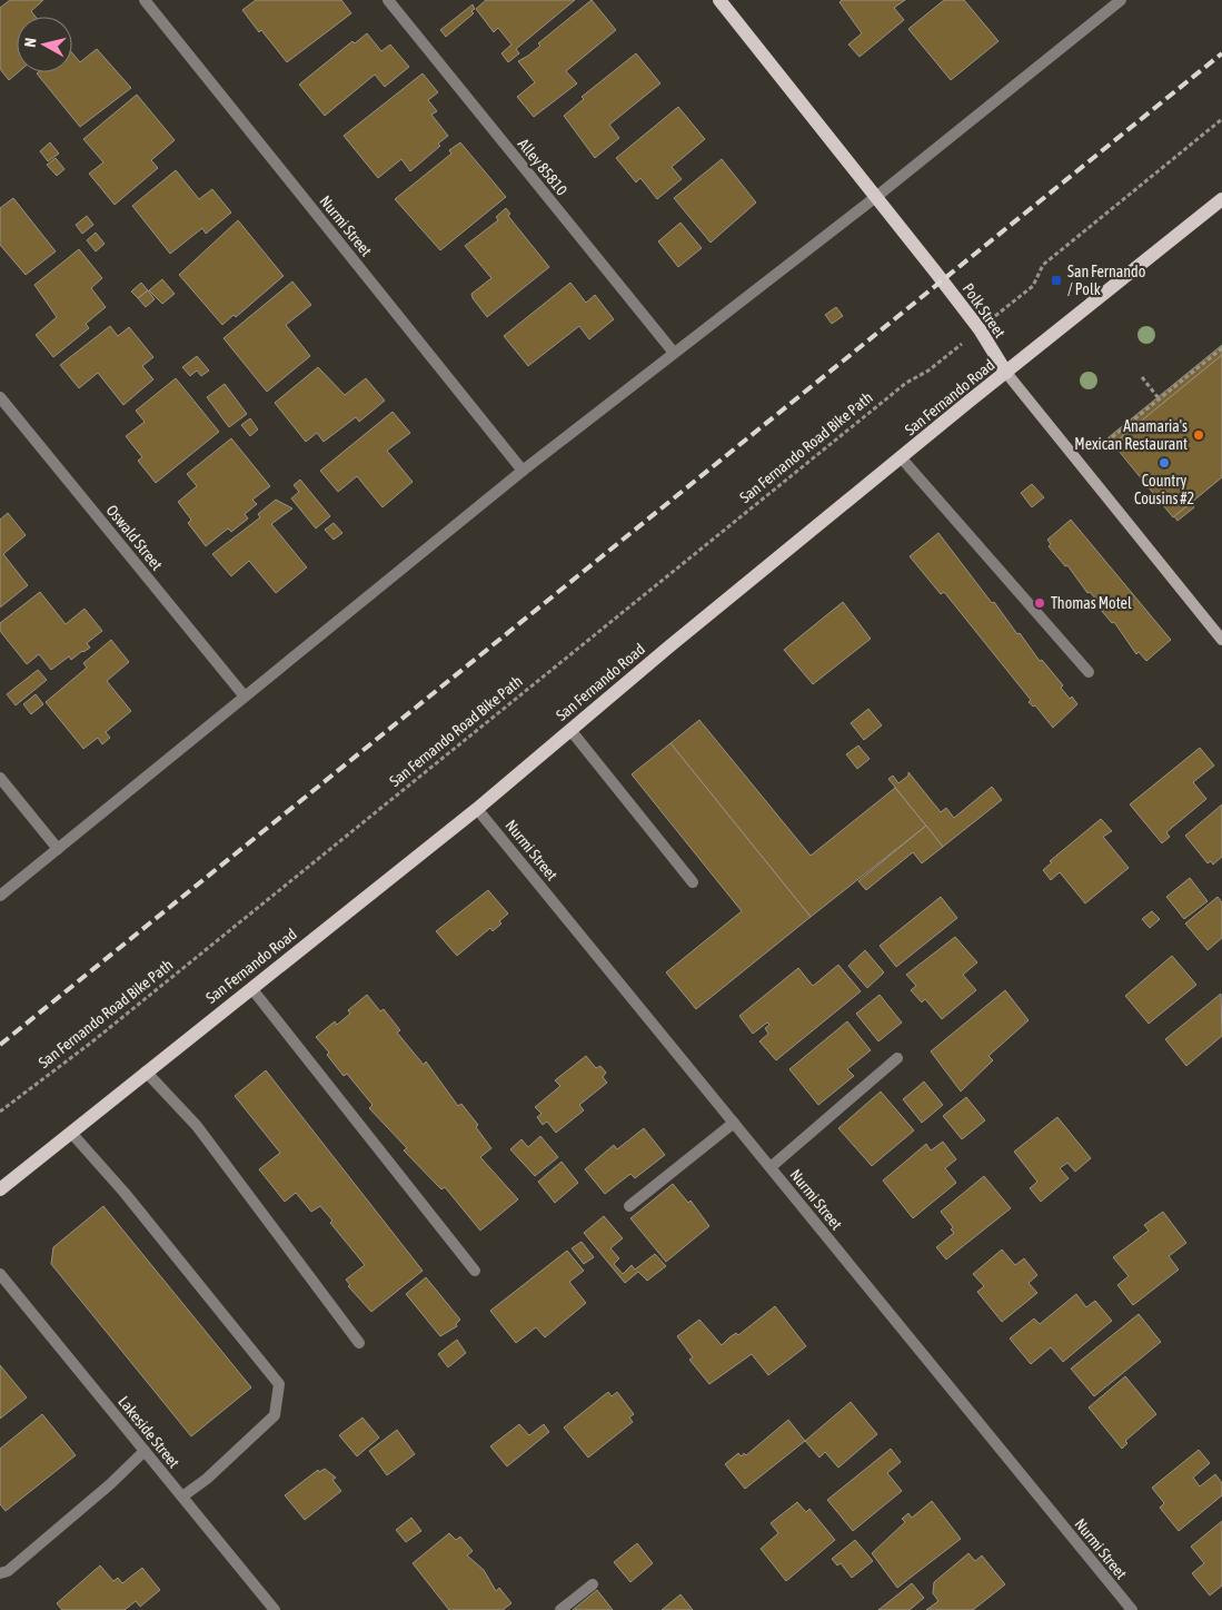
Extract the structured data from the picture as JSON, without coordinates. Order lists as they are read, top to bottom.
{
  "streets": {
    "main road": ["Polk Street", "San Fernando Road"],
    "street": [
      "Alley 85810",
      "Nurmi Street",
      "Oswald Street",
      "Lakeside Street"
    ],
    "path": ["San Fernando Road Bike Path"]
  },
  "crossings": [
    ["Nurmi Street", "San Fernando Road"],
    ["Polk Street", "San Fernando Road"]
  ],
  "places": {
    "transit": ["San Fernando / Polk"],
    "other": ["Anamaria's Mexican Restaurant", "Country Cousins #2", "Thomas Motel"]
  },
  "north": "left"
}
